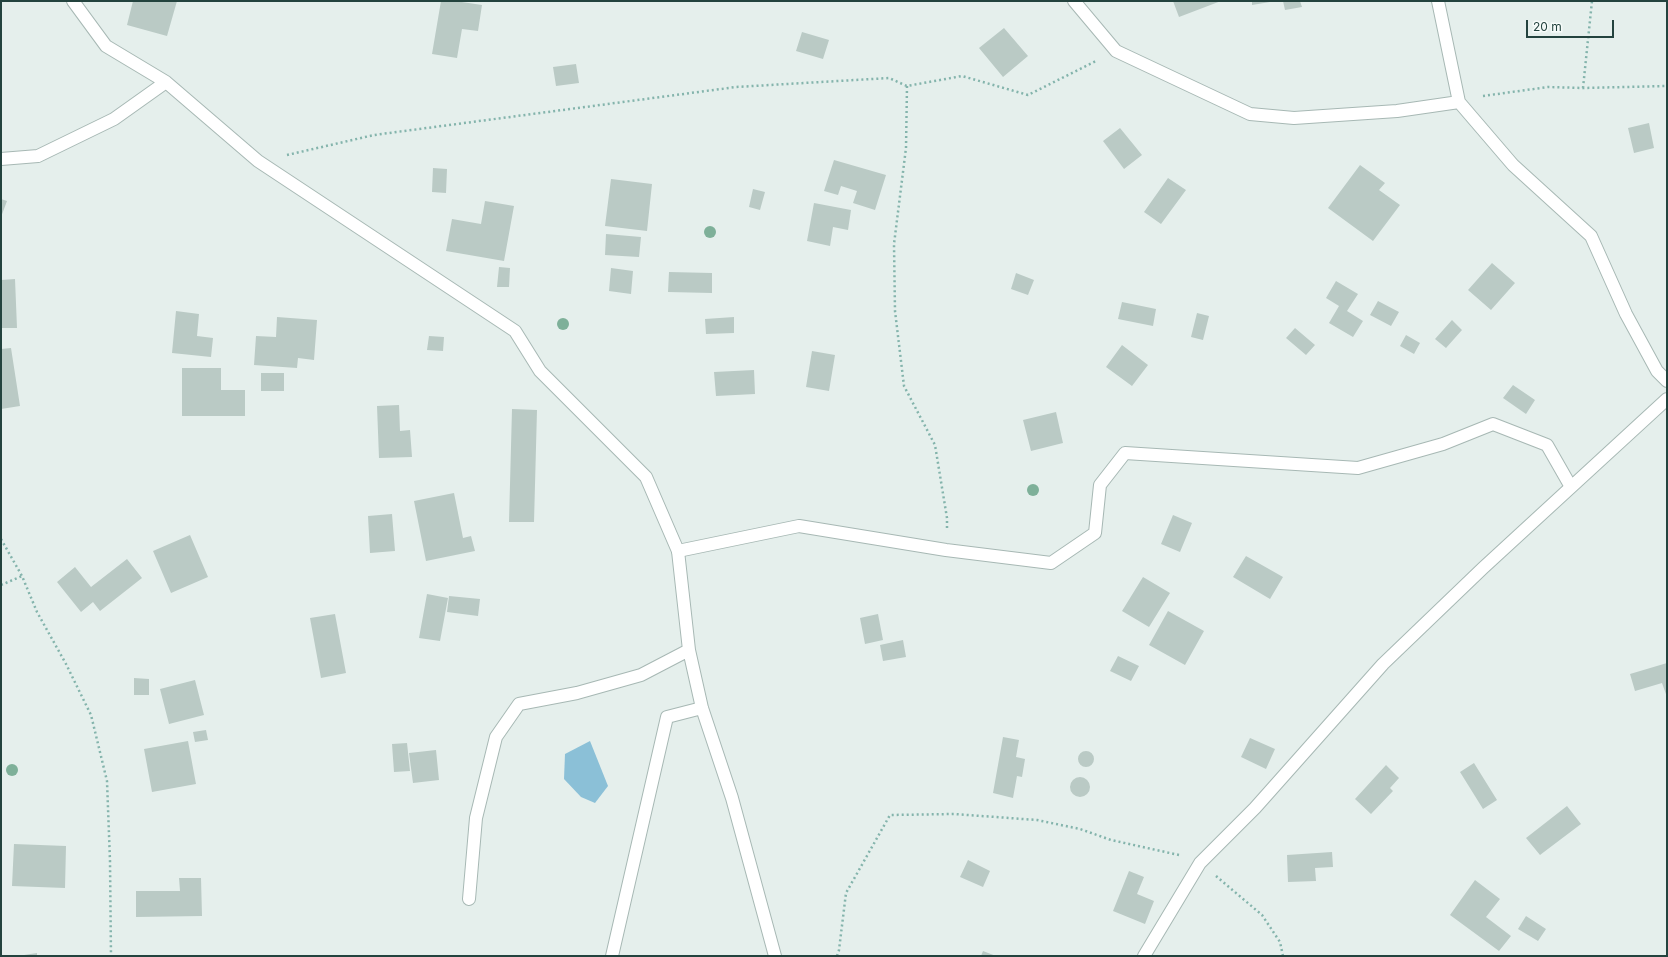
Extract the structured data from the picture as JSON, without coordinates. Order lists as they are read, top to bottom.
{
  "scale_bar": "20 m"
}
